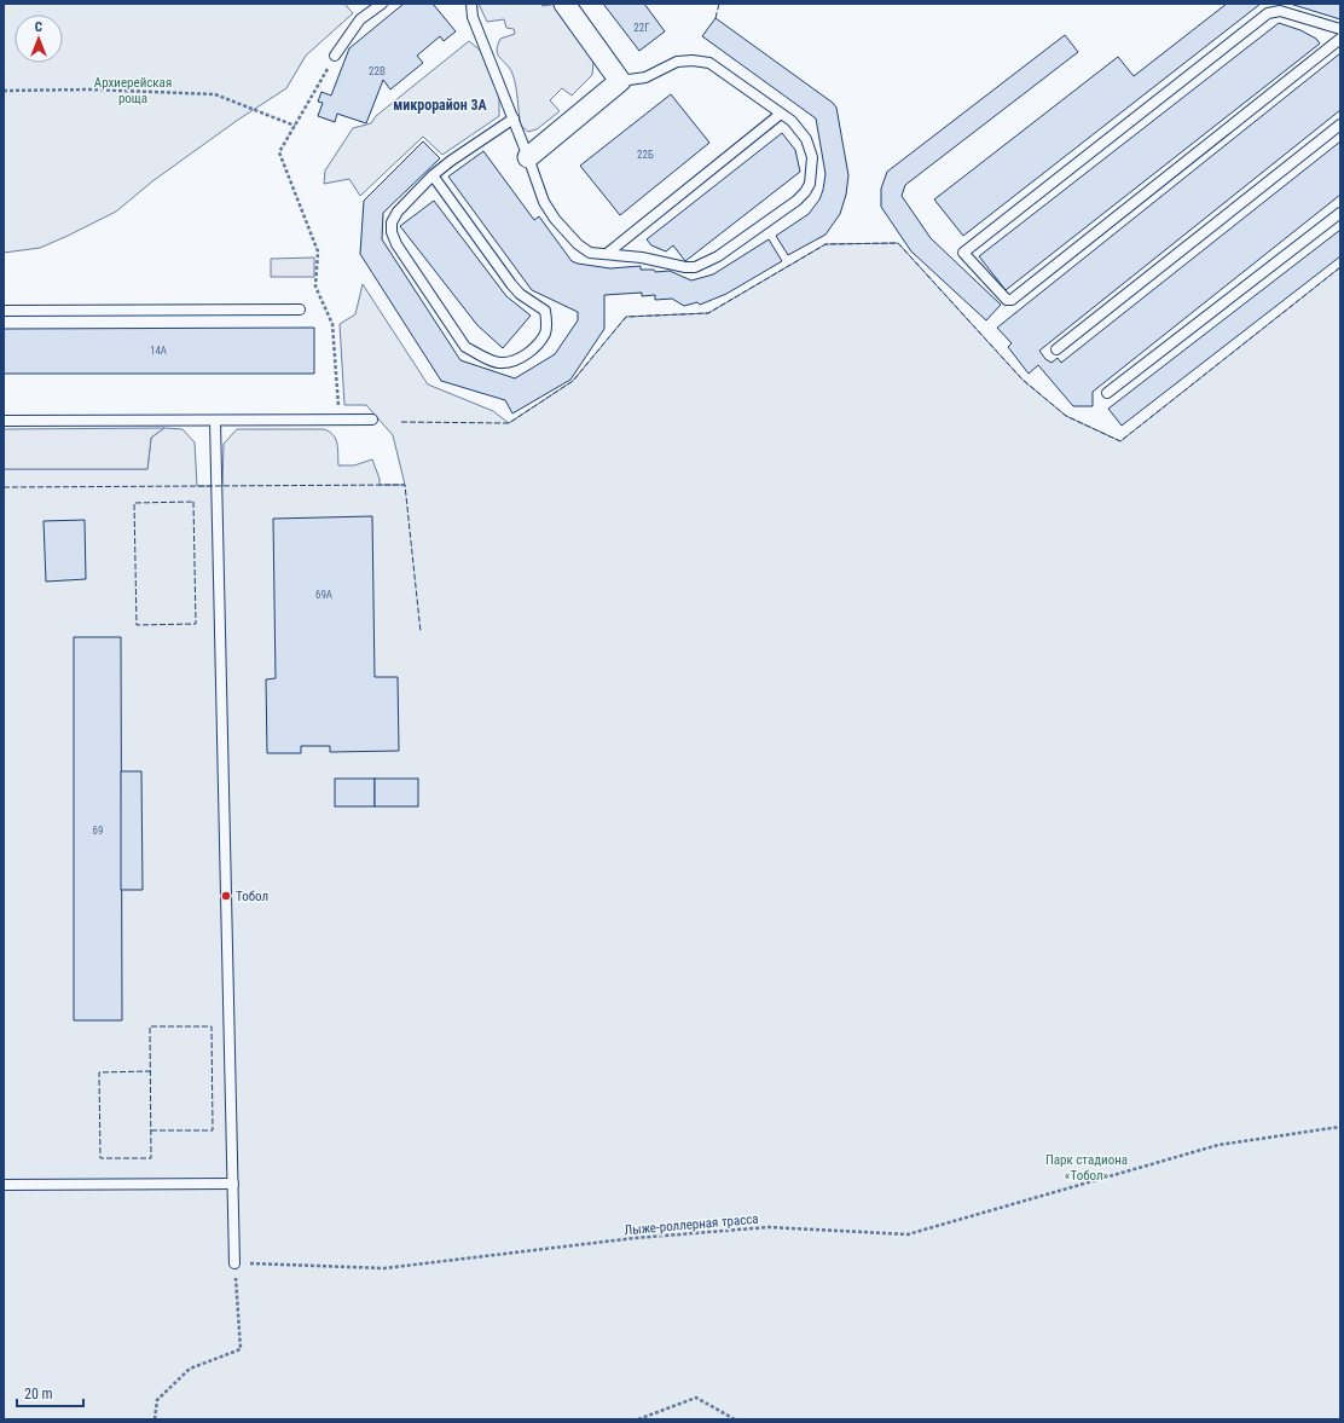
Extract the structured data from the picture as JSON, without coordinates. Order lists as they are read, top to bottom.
{
  "streets": {
    "path": ["Лыже-роллерная трасса"]
  },
  "districts": ["микрорайон 3А"],
  "parks": ["Архиерейская роща", "Парк стадиона «Тобол»"],
  "places": ["Тобол"],
  "house_numbers": [
    "22Г",
    "22В",
    "22Б",
    "14А",
    "69А",
    "69"
  ],
  "scale_bar": "20 m",
  "north": "top"
}
